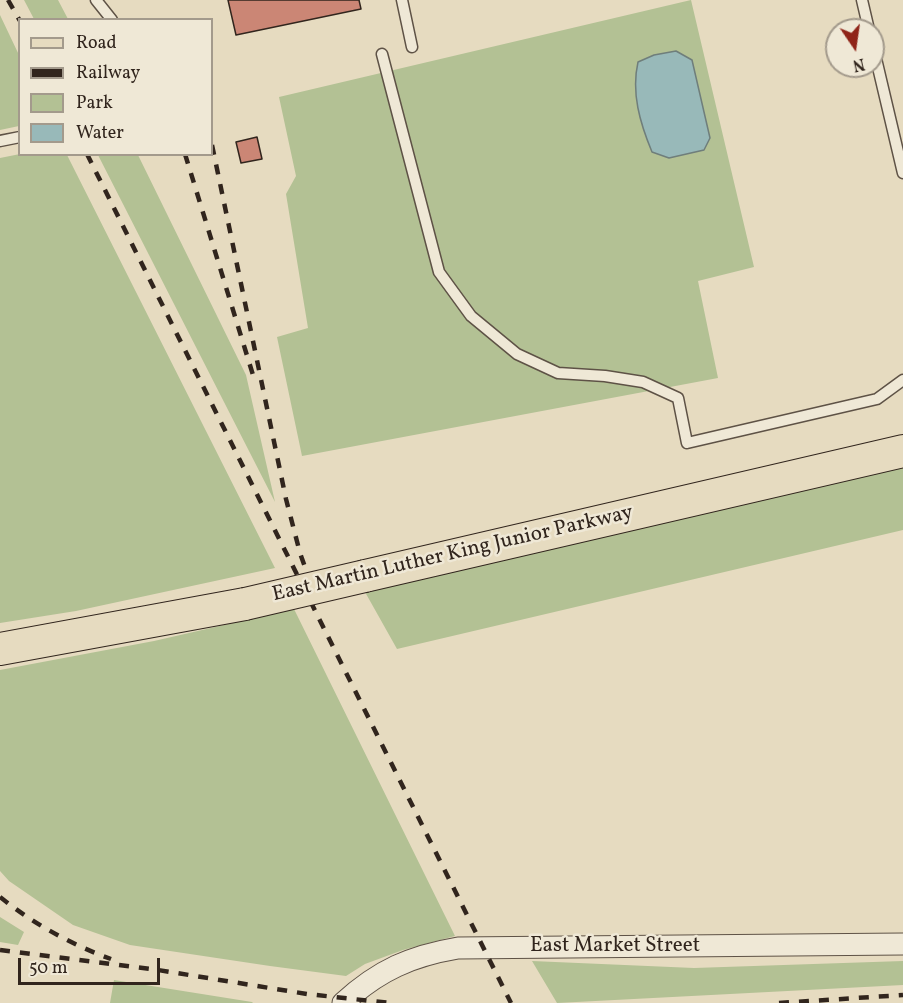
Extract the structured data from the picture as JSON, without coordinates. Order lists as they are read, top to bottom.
{
  "streets": {
    "main road": ["East Martin Luther King Junior Parkway"],
    "street": ["East Market Street"]
  },
  "legend": [
    "Road",
    "Railway",
    "Park",
    "Water"
  ],
  "scale_bar": "50 m",
  "north": "bottom"
}
